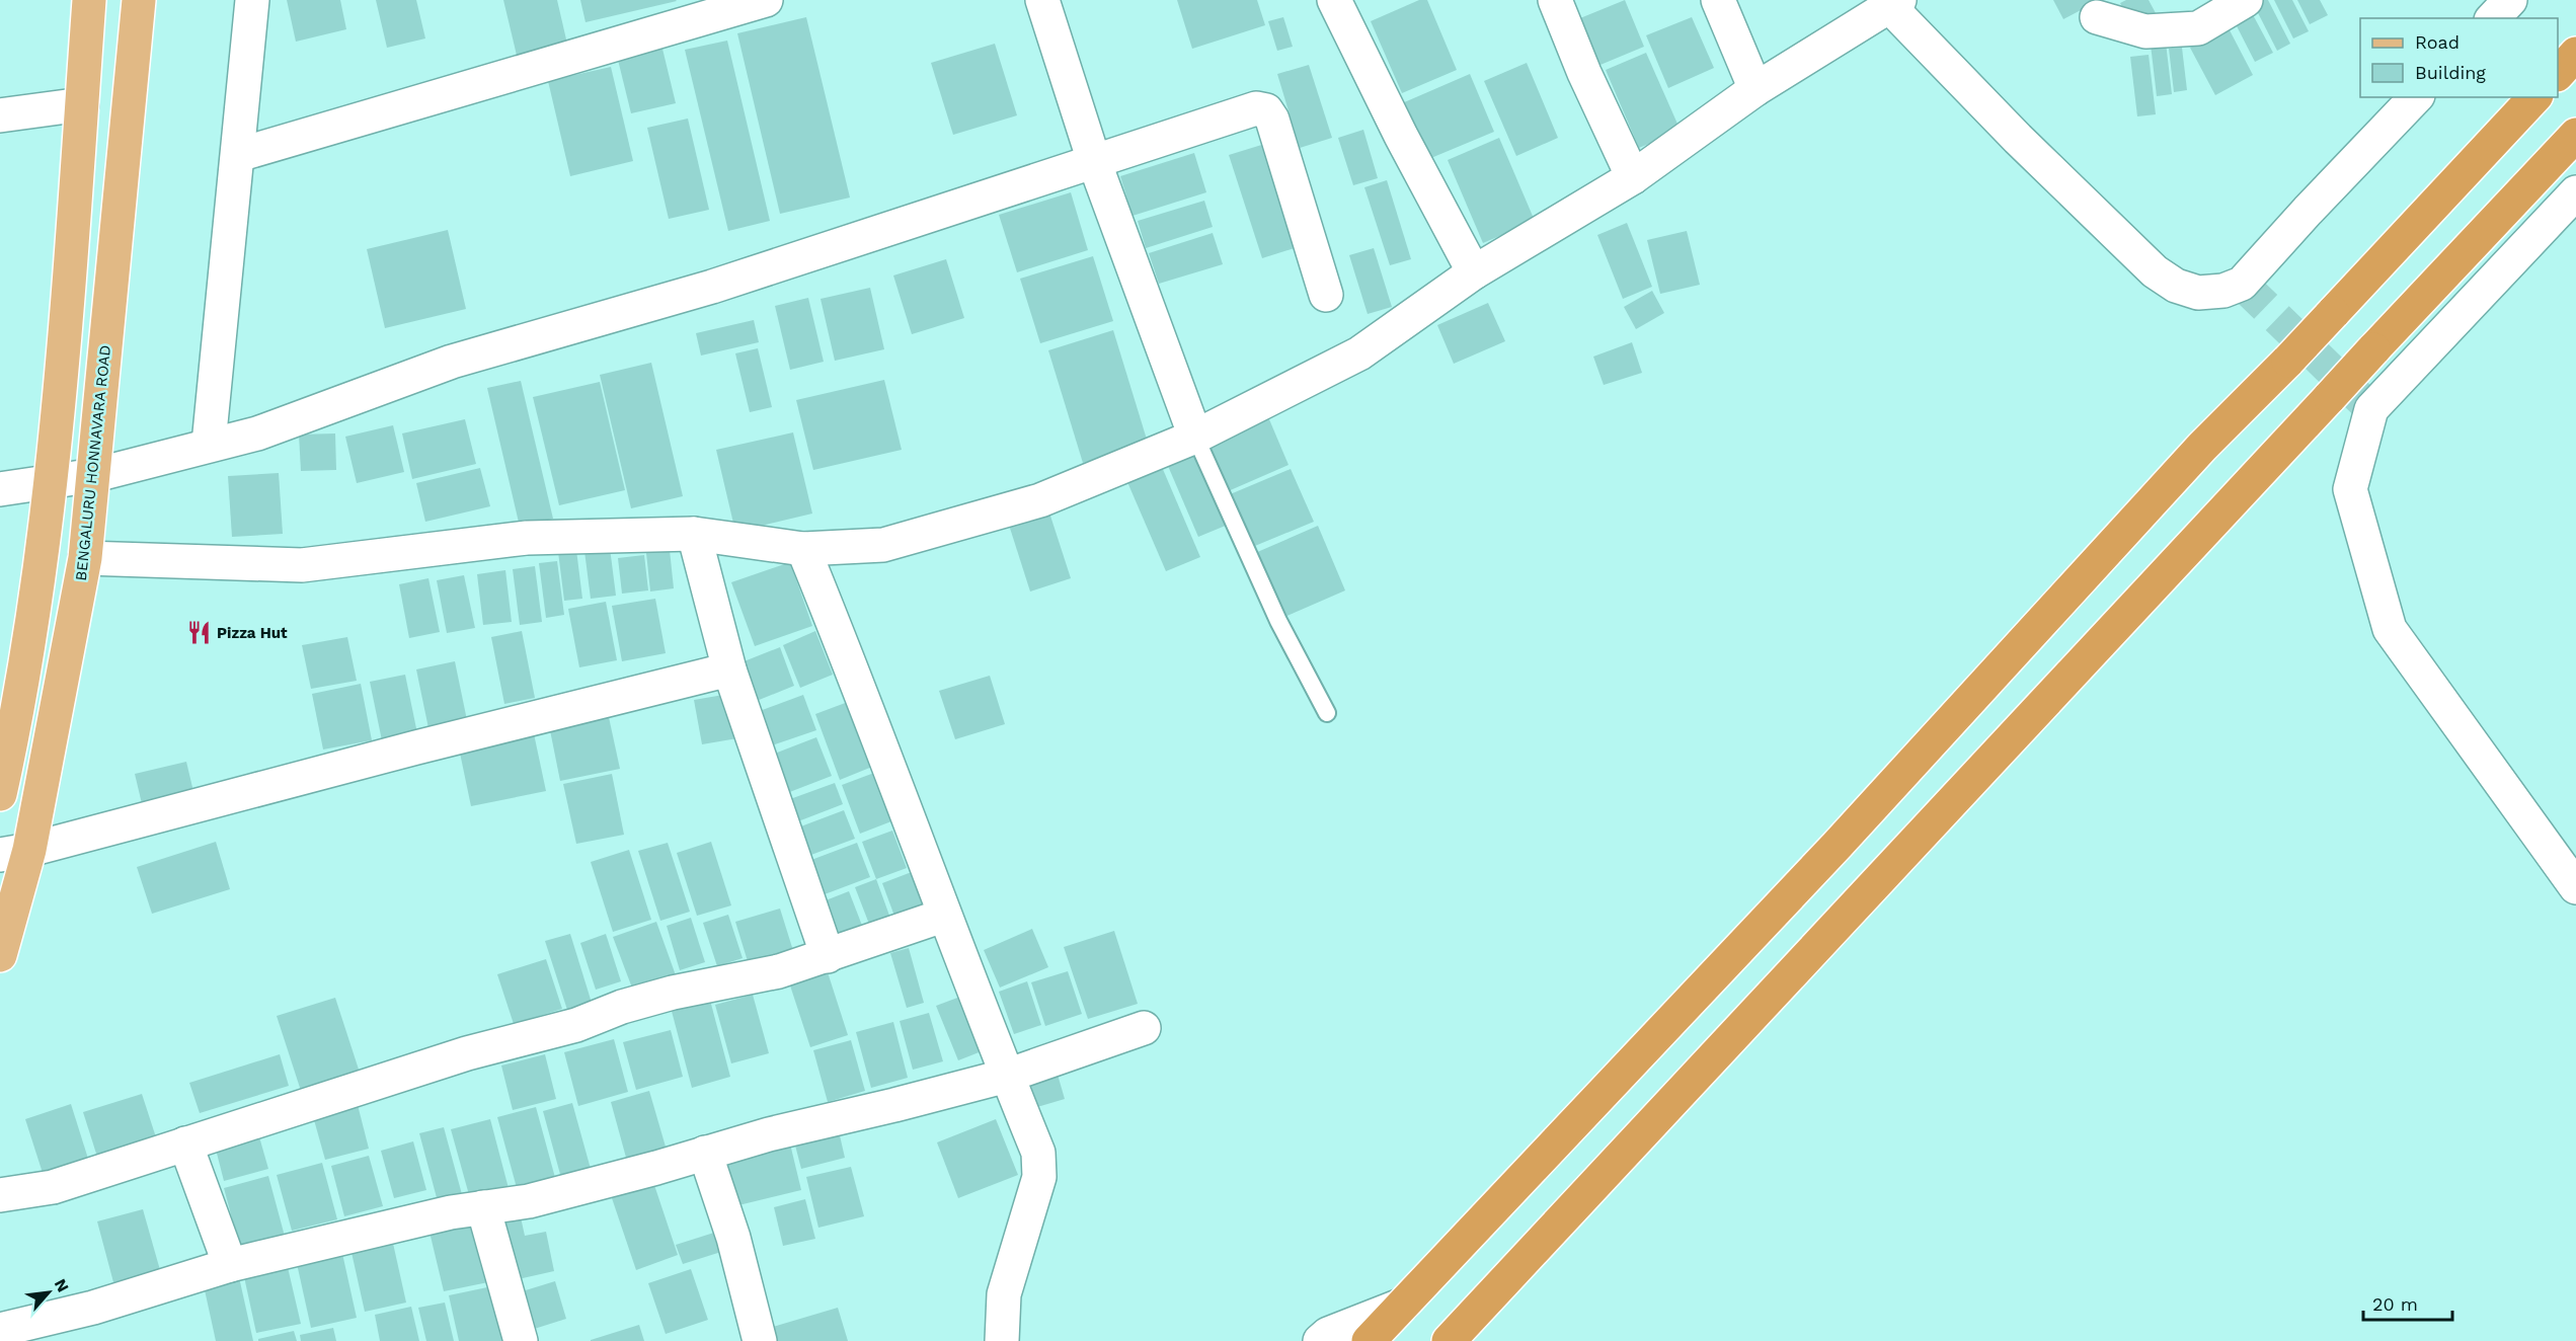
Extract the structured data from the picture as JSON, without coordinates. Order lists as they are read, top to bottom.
{
  "streets": {
    "main road": ["BENGALURU HONNAVARA ROAD"]
  },
  "places": {
    "restaurant": ["Pizza Hut"]
  },
  "legend": ["Road", "Building"],
  "scale_bar": "20 m",
  "north": "top right"
}
